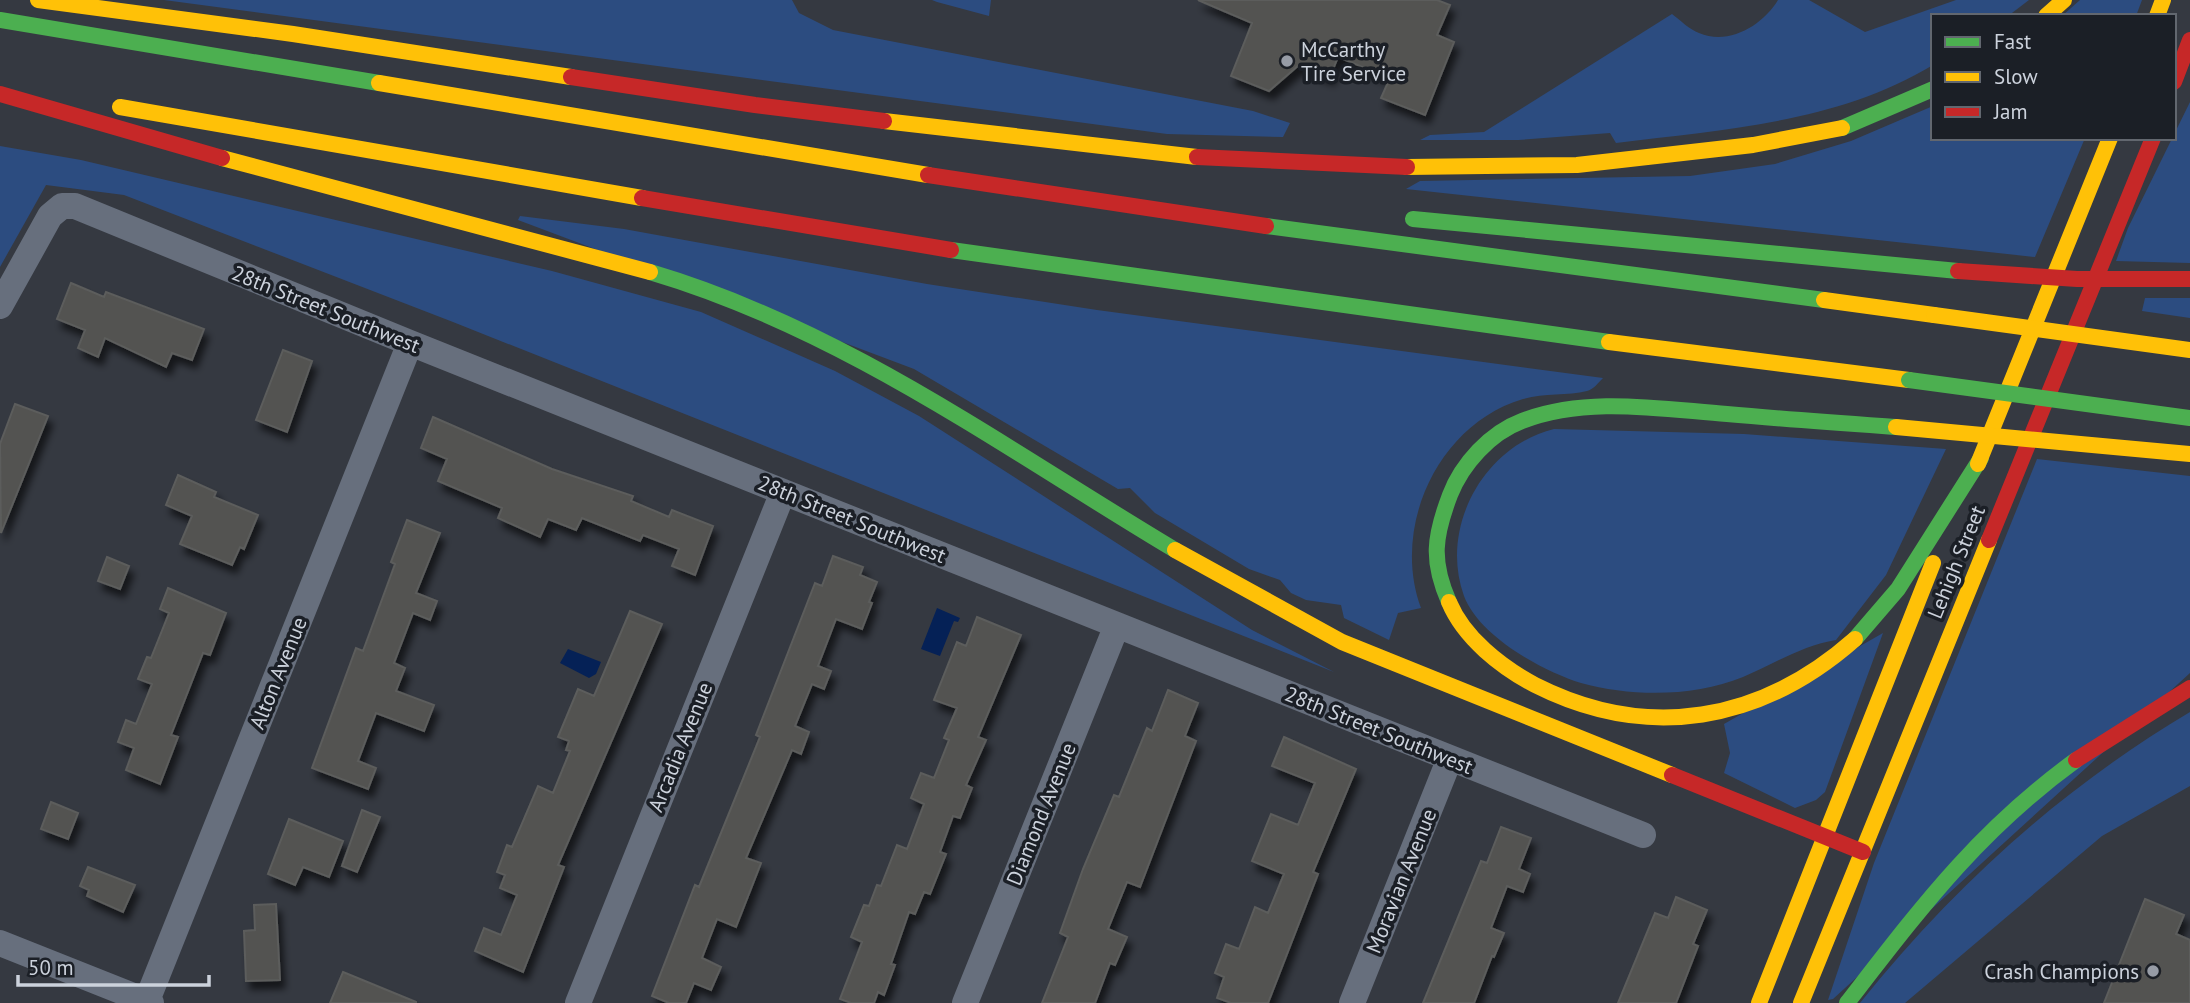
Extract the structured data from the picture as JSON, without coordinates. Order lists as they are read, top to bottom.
{
  "streets": {
    "highway": ["Lehigh Street"],
    "street": [
      "28th Street Southwest",
      "Alton Avenue",
      "Arcadia Avenue",
      "Diamond Avenue",
      "Moravian Avenue"
    ]
  },
  "crossings": [
    ["28th Street Southwest", "Alton Avenue"],
    ["28th Street Southwest", "Arcadia Avenue"],
    ["28th Street Southwest", "Diamond Avenue"],
    ["28th Street Southwest", "Moravian Avenue"]
  ],
  "places": ["McCarthy Tire Service", "Crash Champions"],
  "legend": ["Fast", "Slow", "Jam"],
  "scale_bar": "50 m"
}
